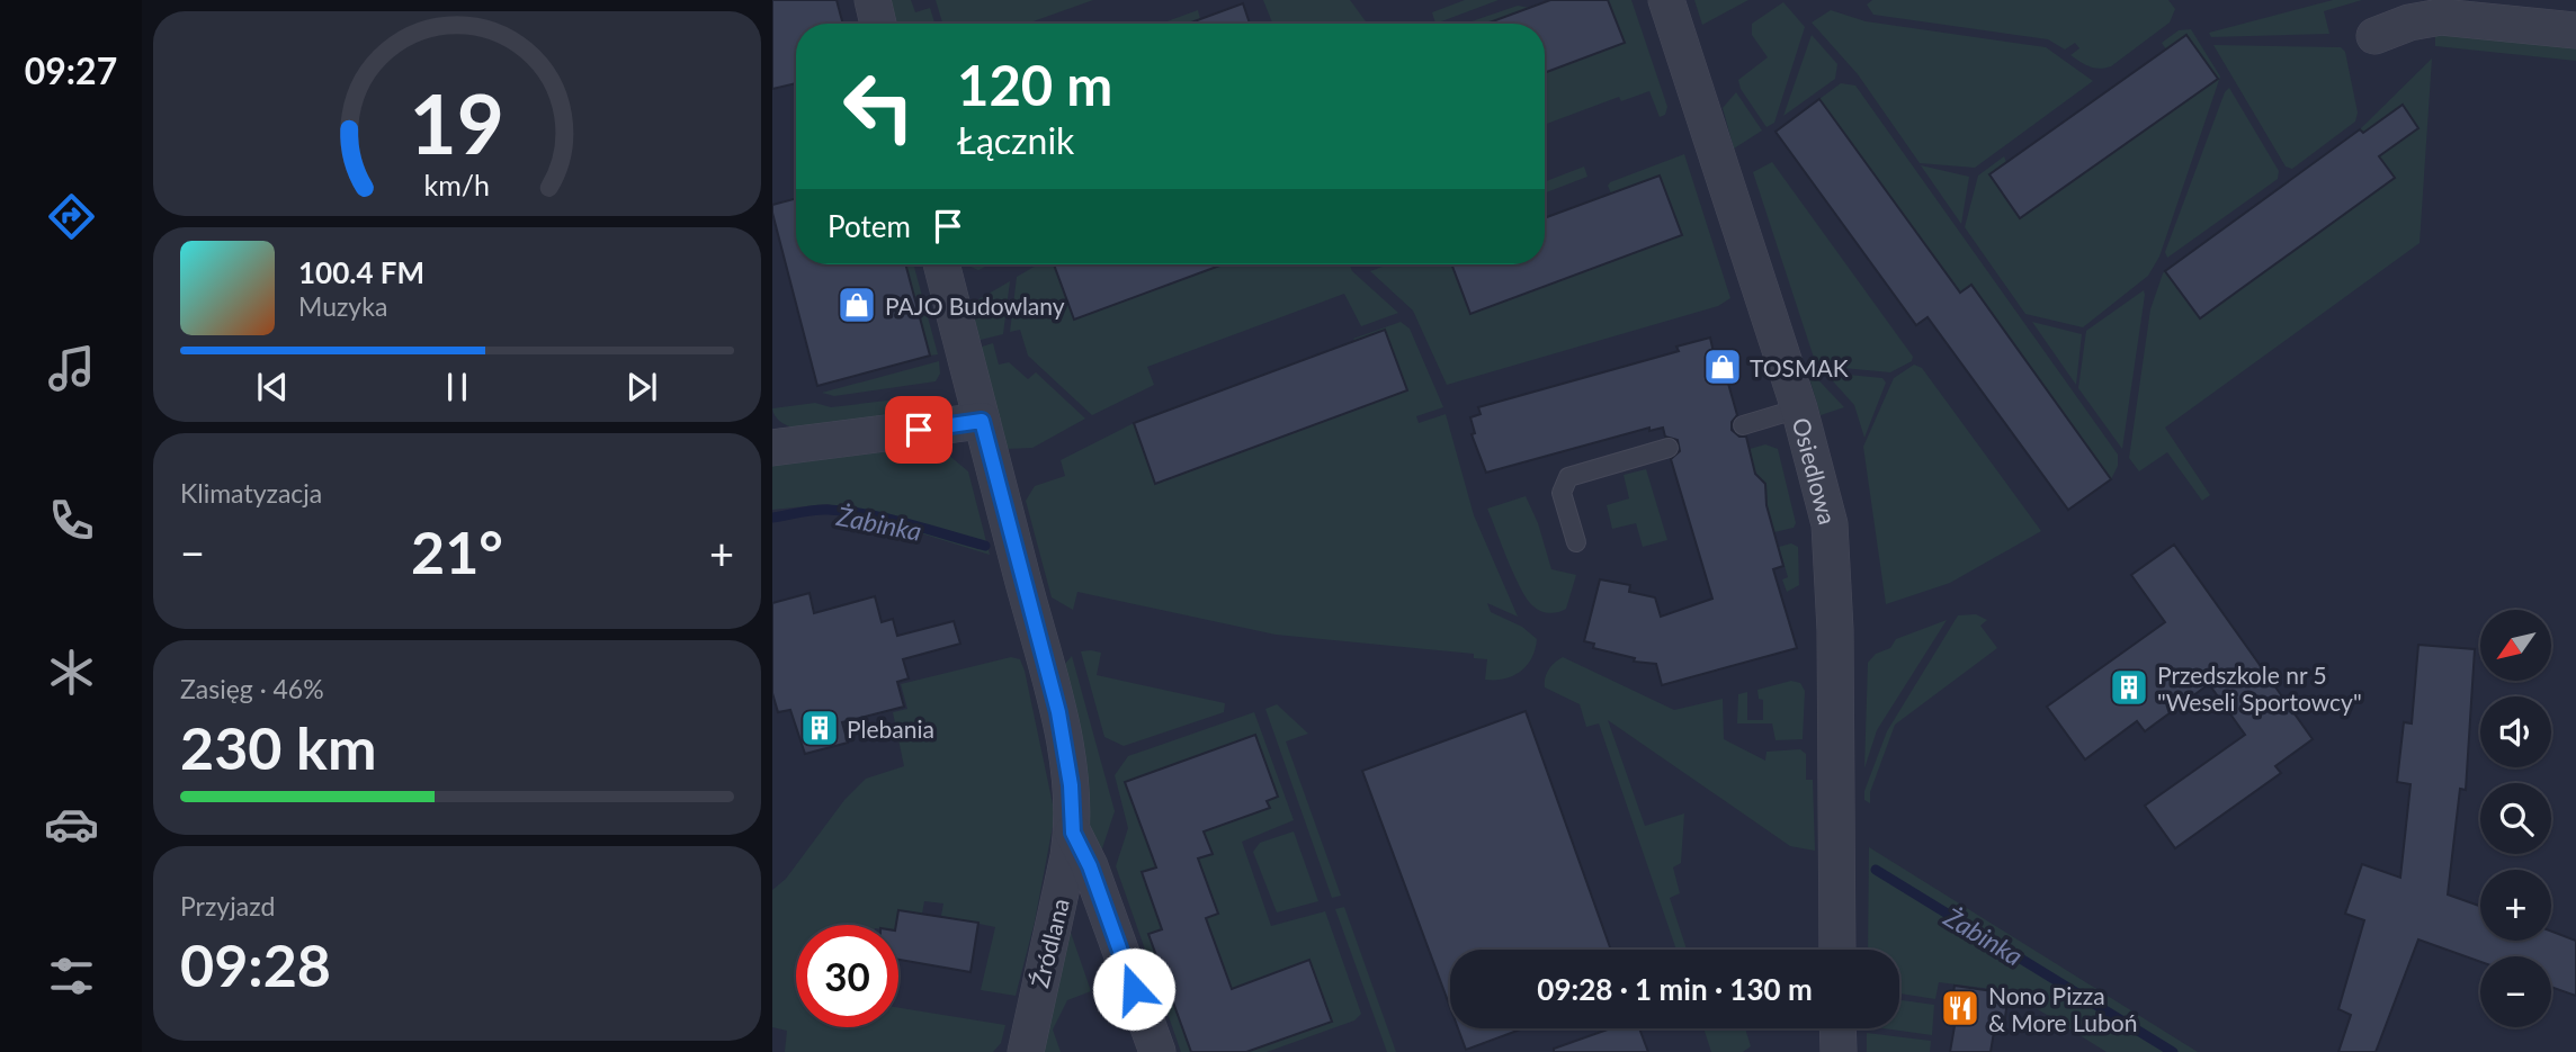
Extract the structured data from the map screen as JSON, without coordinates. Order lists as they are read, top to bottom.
{
  "streets": {
    "street": ["Osiedlowa", "Źródlana"]
  },
  "water": ["Żabinka"],
  "places": {
    "shop": ["PAJO Budowlany", "TOSMAK"],
    "building": ["Przedszkole nr 5 \"Weseli Sportowcy\"", "Plebania"],
    "restaurant": ["Nono Pizza & More Luboń"]
  },
  "north": "bottom left",
  "page": {
    "tabs": "09:27",
    "turn": ["120 m", "Łącznik"],
    "then": "Potem",
    "song": ["100.4 FM", "Muzyka"],
    "tile": [
      "Klimatyzacja",
      ["Zasięg · 46%", "230 km"],
      ["Przyjazd", "09:28"]
    ],
    "heat": ["−", "21°", "+"],
    "map_buttons": ["+", "−"],
    "limit": "30",
    "trip": "09:28 · 1 min · 130 m",
    "gauge": ["19", "km/h"]
  }
}
